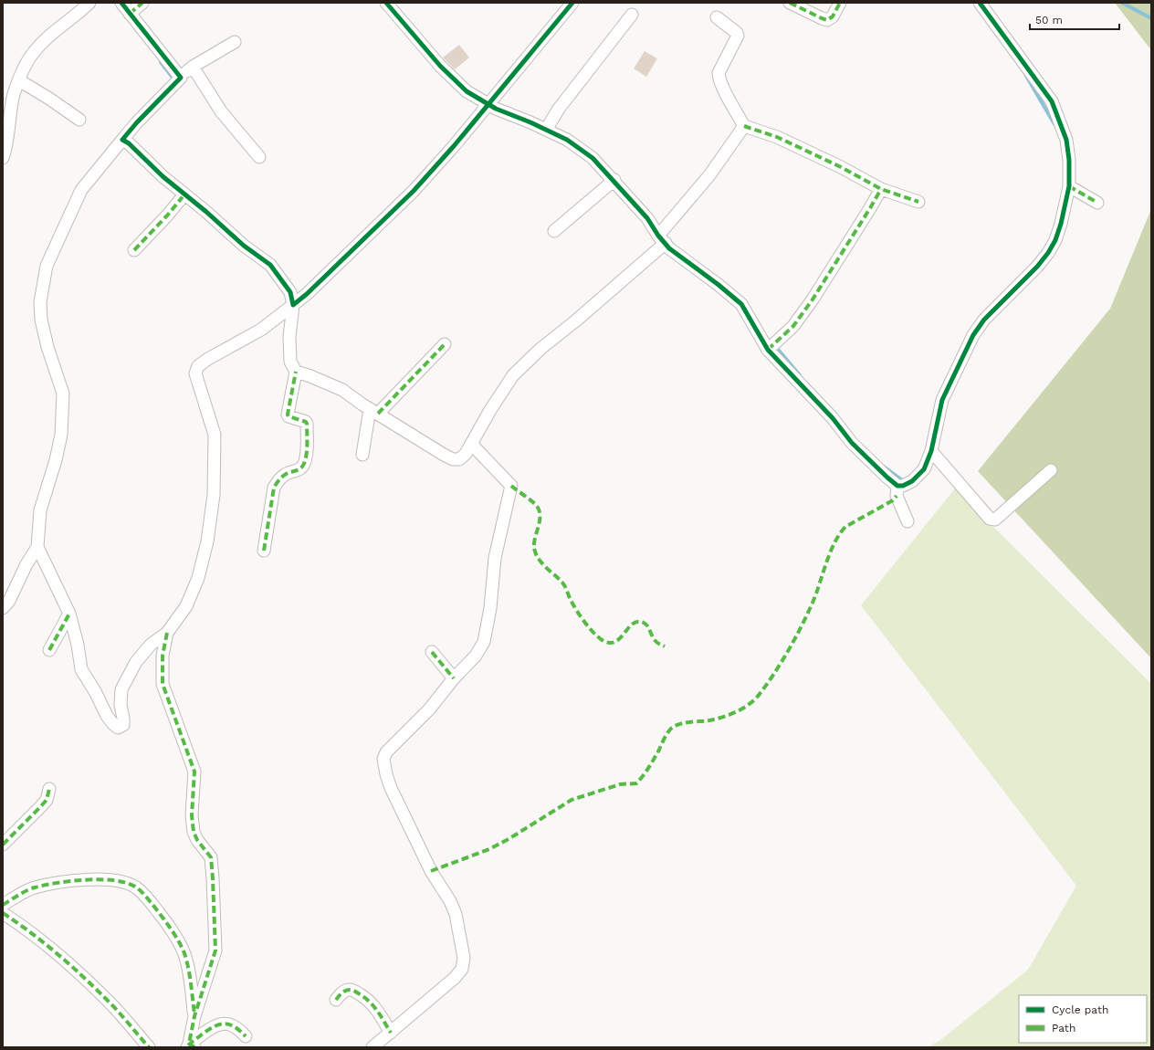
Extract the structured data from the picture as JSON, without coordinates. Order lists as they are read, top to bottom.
{
  "legend": ["Cycle path", "Path"],
  "scale_bar": "50 m"
}
